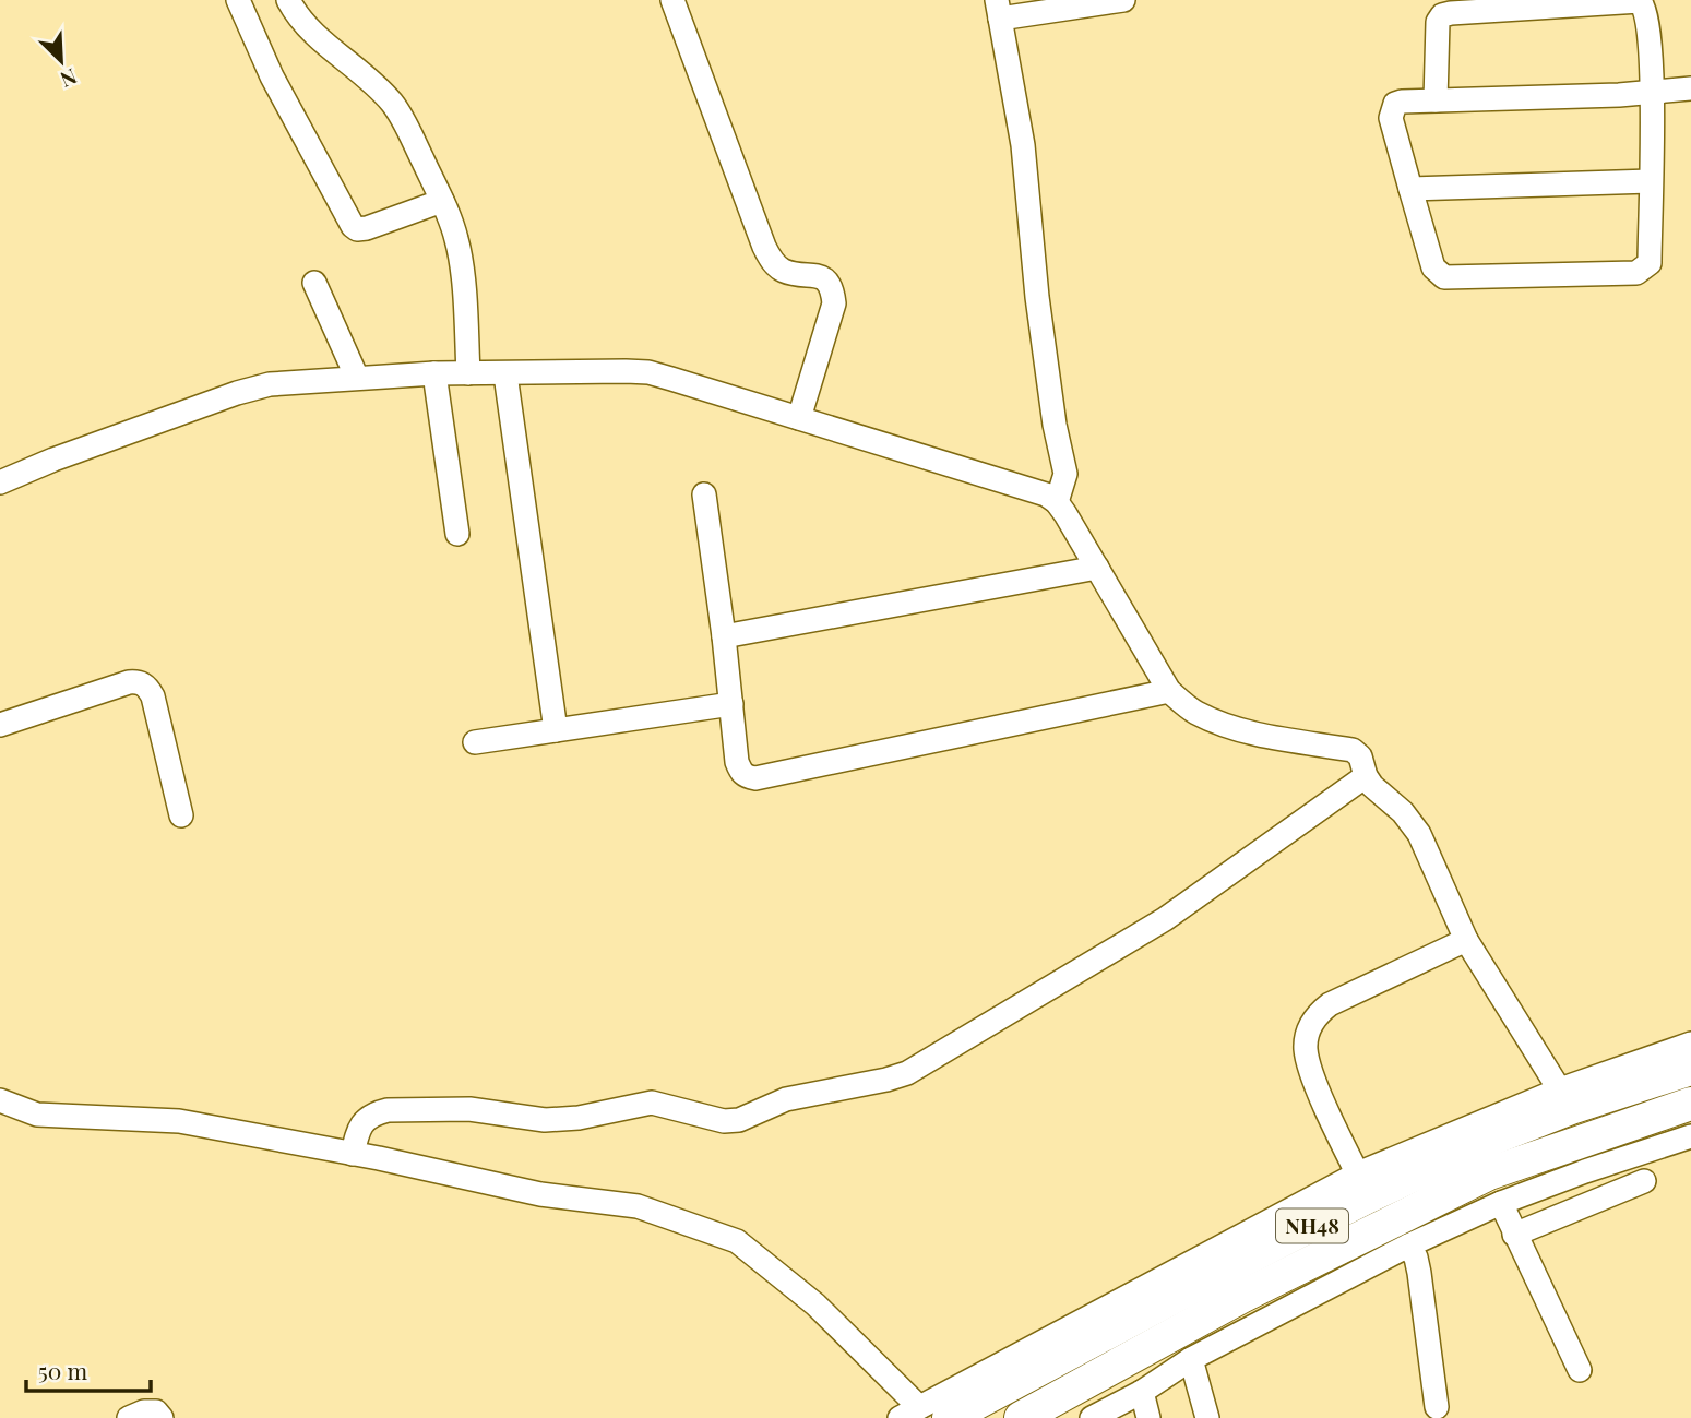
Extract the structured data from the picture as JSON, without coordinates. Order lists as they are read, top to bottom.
{
  "streets": {
    "highway": ["NH48"]
  },
  "scale_bar": "50 m",
  "north": "bottom right"
}
